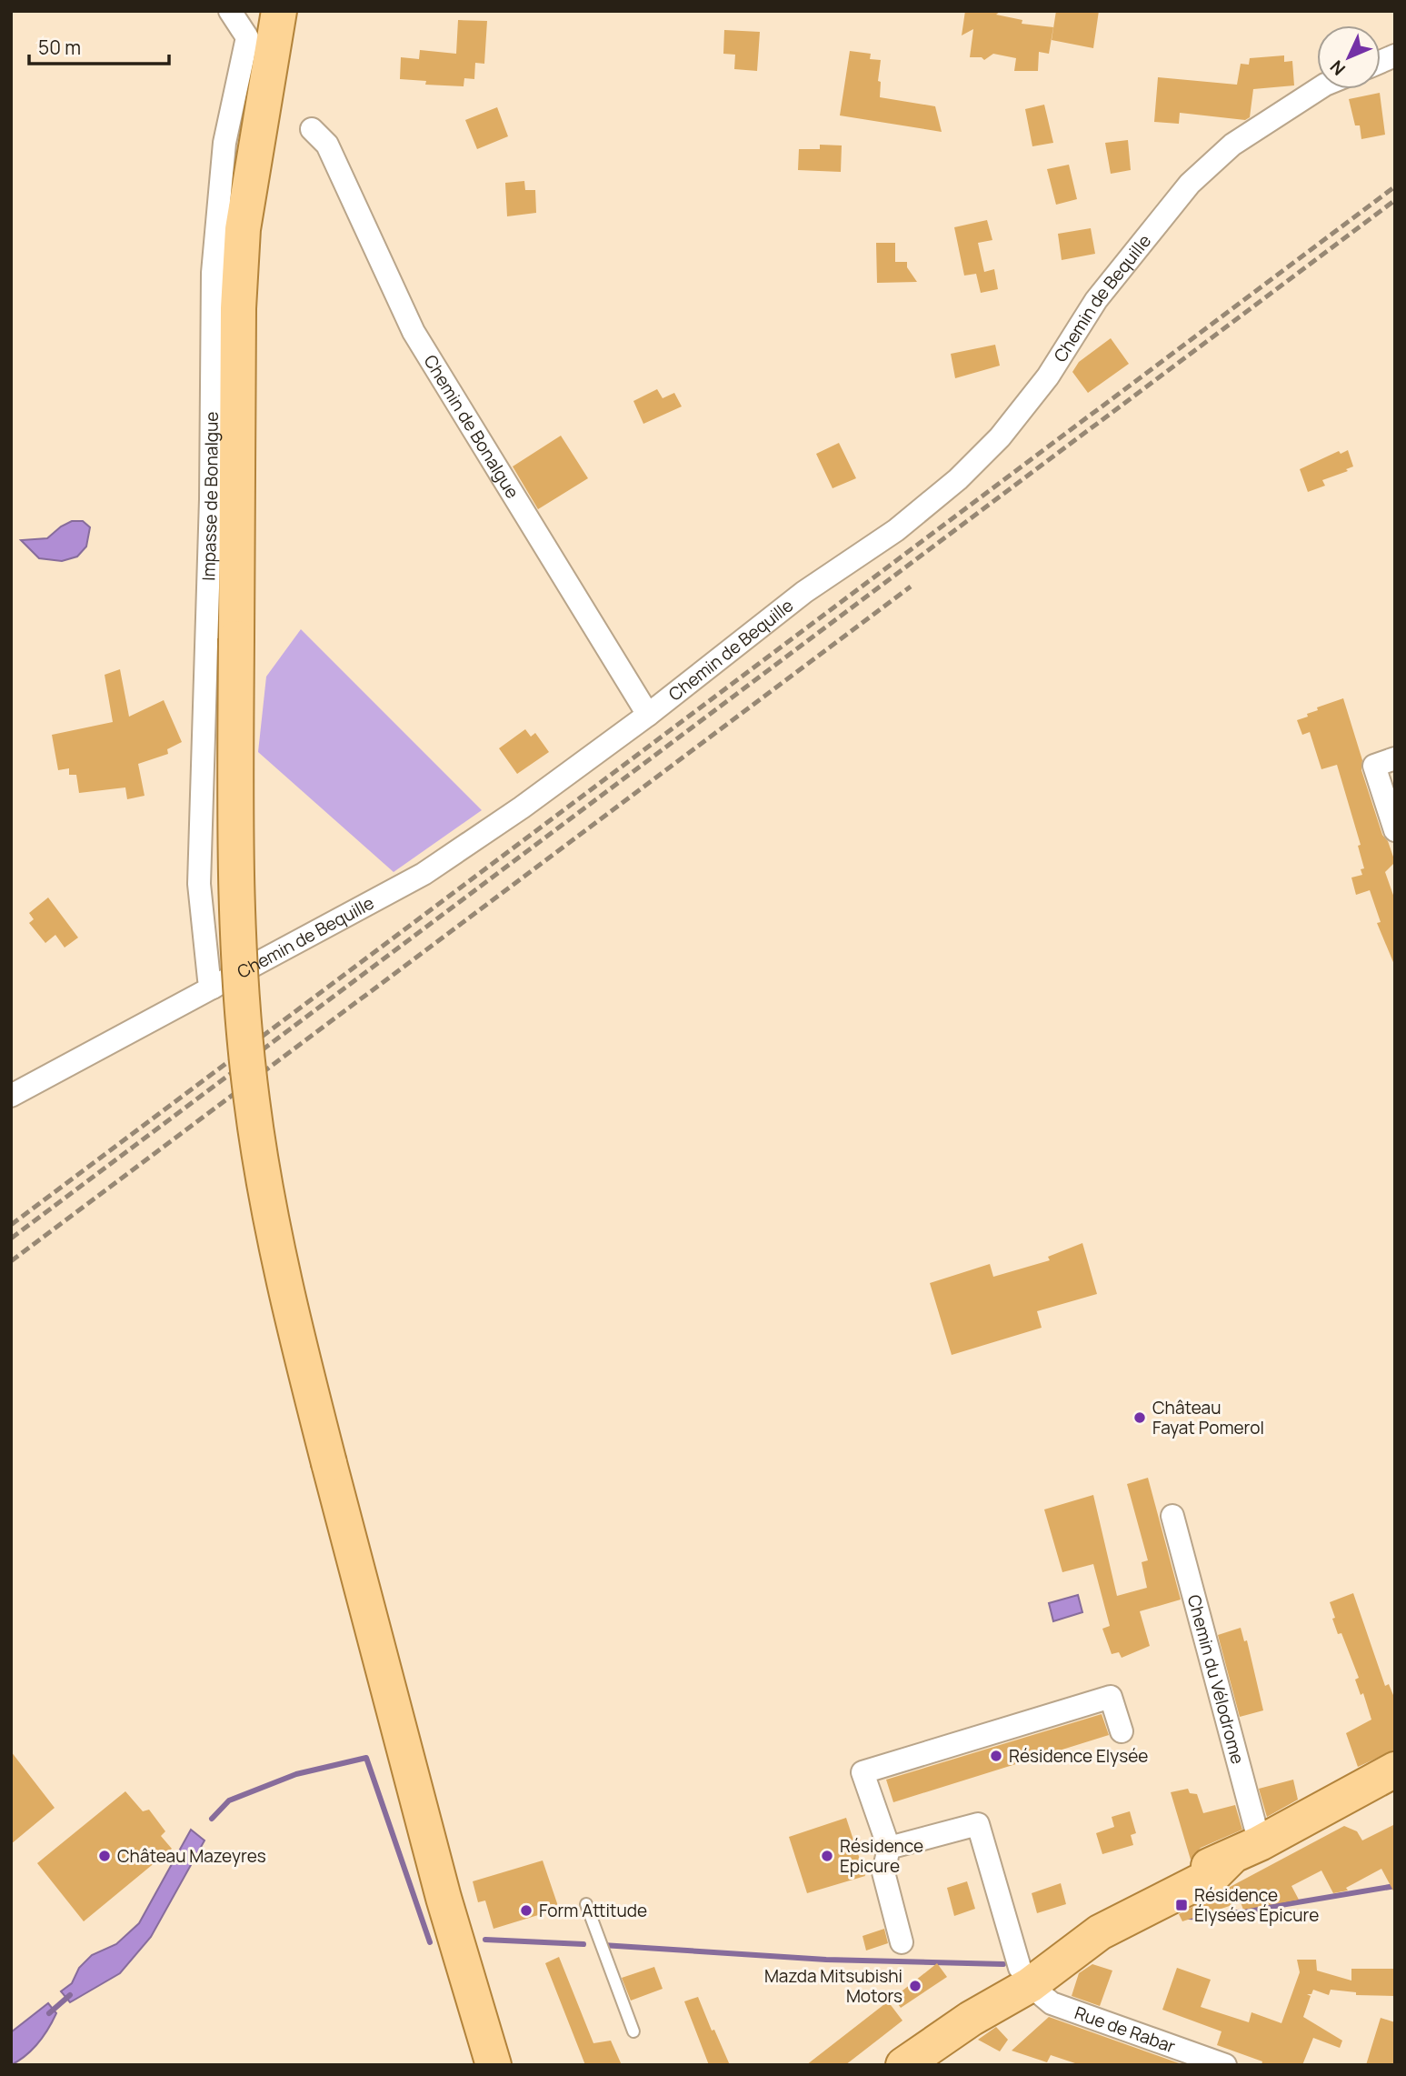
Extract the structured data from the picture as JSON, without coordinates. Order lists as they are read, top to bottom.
{
  "streets": {
    "street": [
      "Chemin de Bequille",
      "Chemin de Bonalgue",
      "Impasse de Bonalgue",
      "Chemin du Vélodrome",
      "Rue de Rabar"
    ]
  },
  "crossings": [
    ["Chemin de Bequille", "Chemin de Bonalgue"],
    ["Chemin de Bequille", "Impasse de Bonalgue"]
  ],
  "places": {
    "other": [
      "Château Fayat Pomerol",
      "Résidence Elysée",
      "Château Mazeyres",
      "Résidence Epicure",
      "Form Attitude",
      "Mazda Mitsubishi Motors"
    ],
    "transit": ["Résidence Élysées Épicure"]
  },
  "scale_bar": "50 m",
  "north": "bottom left"
}
